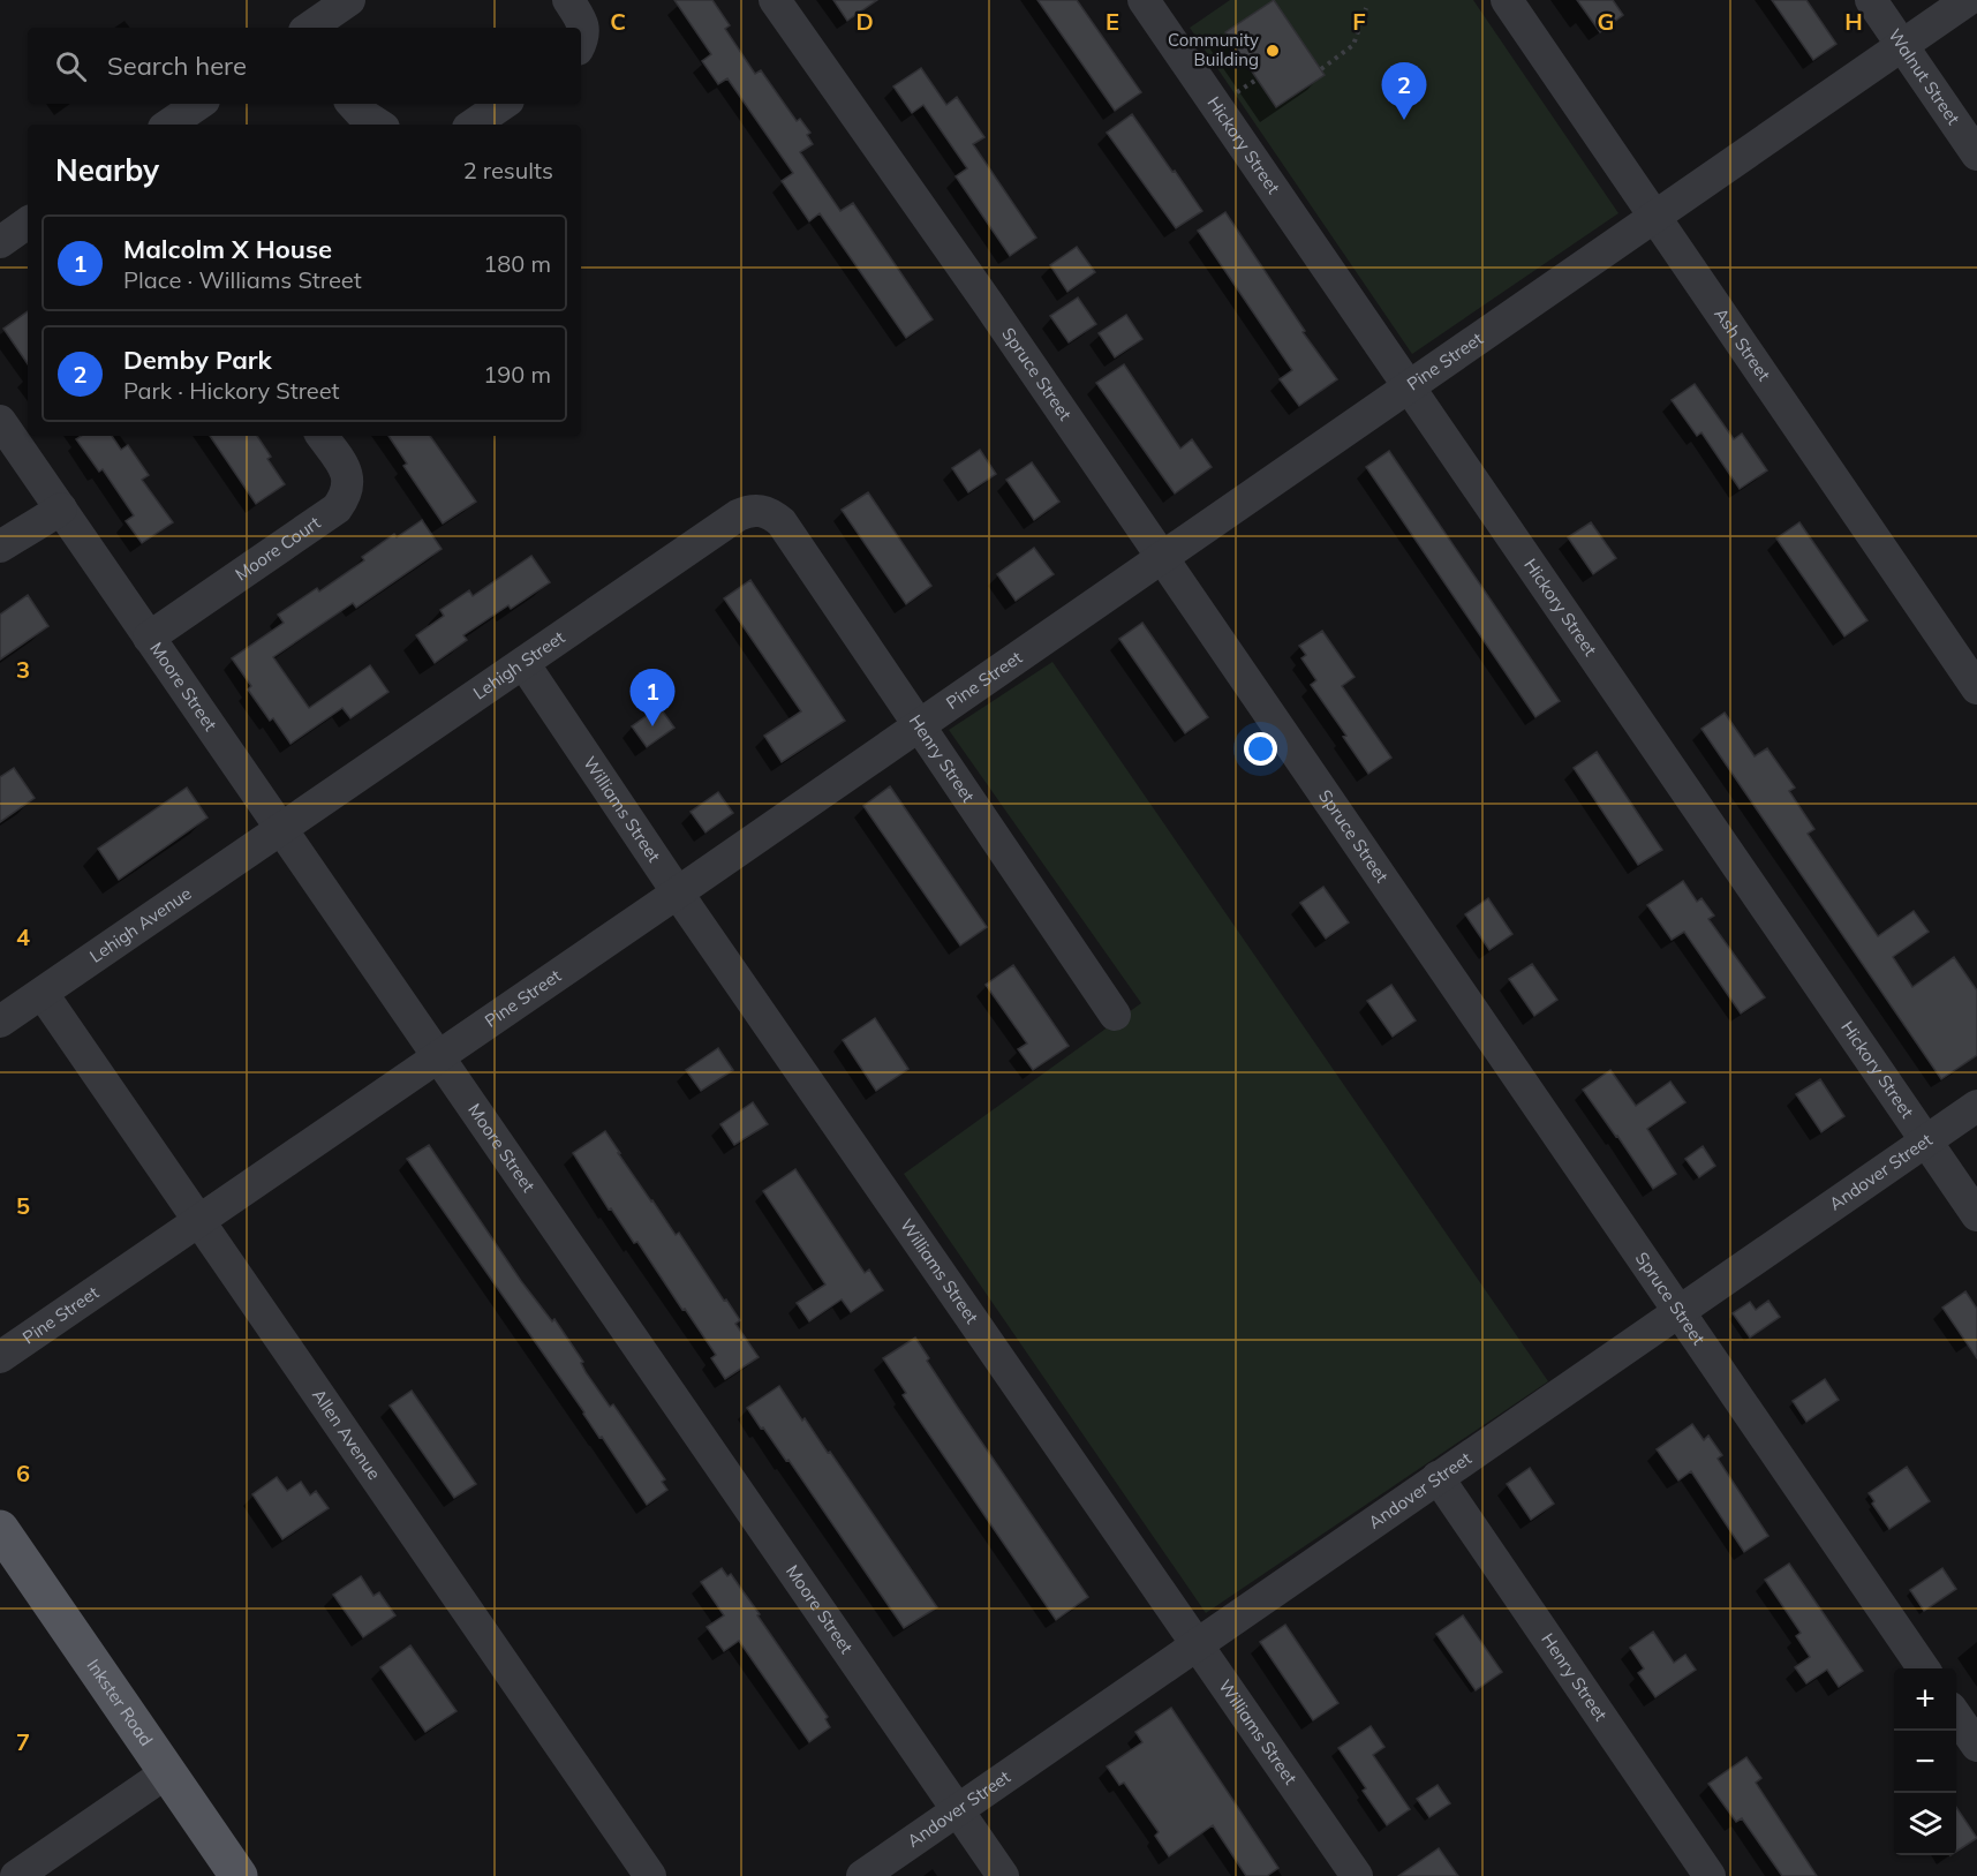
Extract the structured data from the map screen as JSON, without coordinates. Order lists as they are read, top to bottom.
{
  "streets": {
    "main road": ["Inkster Road"],
    "street": [
      "Walnut Street",
      "Hickory Street",
      "Ash Street",
      "Pine Street",
      "Spruce Street",
      "Moore Court",
      "Lehigh Street",
      "Moore Street",
      "Henry Street",
      "Williams Street",
      "Lehigh Avenue",
      "Andover Street",
      "Allen Avenue"
    ]
  },
  "crossings": [
    ["Walnut Street", "Pine Street"],
    ["Hickory Street", "Pine Street"],
    ["Hickory Street", "Andover Street"],
    ["Ash Street", "Pine Street"],
    ["Pine Street", "Spruce Street"],
    ["Pine Street", "Moore Street"],
    ["Pine Street", "Henry Street"],
    ["Pine Street", "Williams Street"],
    ["Pine Street", "Allen Avenue"],
    ["Spruce Street", "Andover Street"],
    ["Moore Court", "Moore Street"],
    ["Lehigh Street", "Moore Street"],
    ["Lehigh Street", "Henry Street"],
    ["Lehigh Street", "Williams Street"],
    ["Lehigh Street", "Lehigh Avenue"],
    ["Moore Street", "Lehigh Avenue"],
    ["Moore Street", "Andover Street"],
    ["Henry Street", "Andover Street"],
    ["Williams Street", "Andover Street"],
    ["Lehigh Avenue", "Allen Avenue"]
  ],
  "places": ["Community Building"],
  "page": {
    "search": "Search here",
    "pins": ["2", "1"],
    "heading": ["Nearby", "2 results"],
    "list": [
      {
        "mark": "1",
        "name": "Malcolm X House",
        "note": "Place · Williams Street",
        "value": "180 m"
      },
      {
        "mark": "2",
        "name": "Demby Park",
        "note": "Park · Hickory Street",
        "value": "190 m"
      }
    ],
    "map_buttons": ["+", "−"]
  },
  "grid": {
    "columns": [
      "C",
      "D",
      "E",
      "F",
      "G",
      "H"
    ],
    "rows": [
      "3",
      "4",
      "5",
      "6",
      "7"
    ]
  }
}
